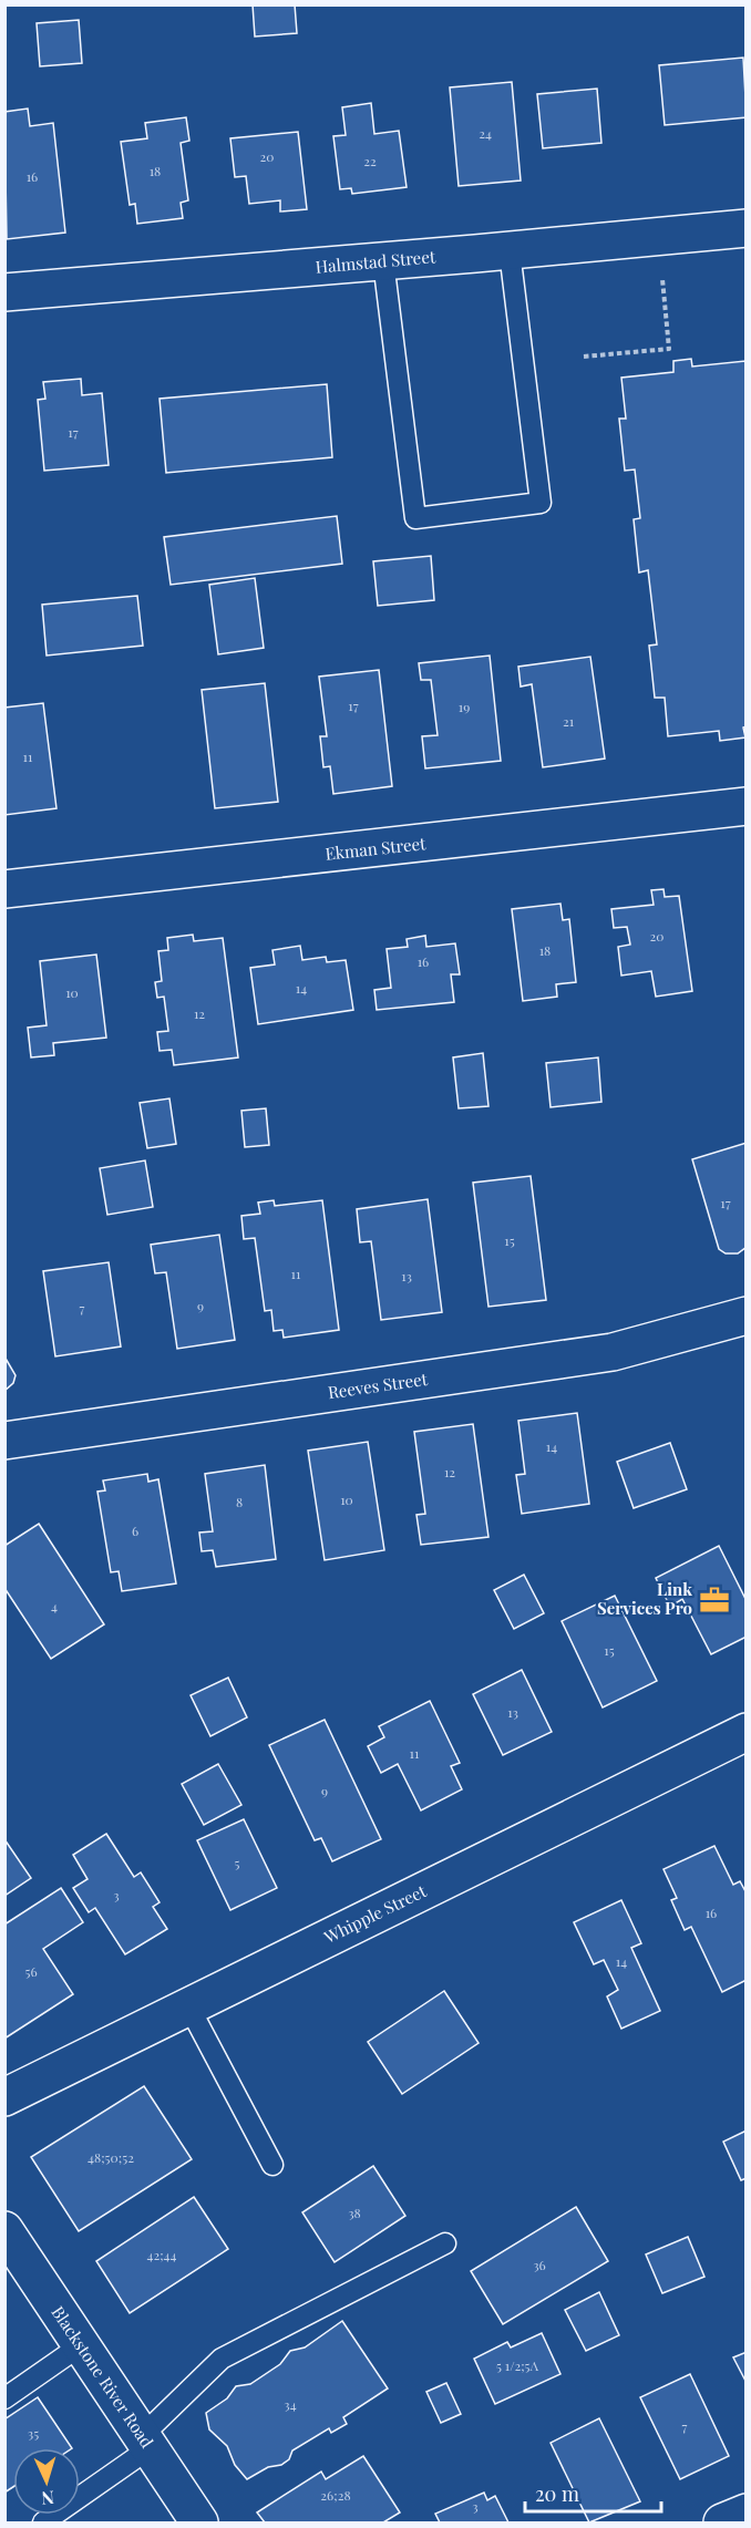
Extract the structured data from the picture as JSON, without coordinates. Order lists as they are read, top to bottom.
{
  "streets": {
    "street": [
      "Halmstad Street",
      "Ekman Street",
      "Reeves Street",
      "Whipple Street",
      "Blackstone River Road"
    ]
  },
  "places": {
    "office": ["Link Services Pro"]
  },
  "house_numbers": [
    "24",
    "20",
    "22",
    "18",
    "16",
    "17",
    "17",
    "19",
    "21",
    "11",
    "20",
    "18",
    "16",
    "14",
    "10",
    "12",
    "17",
    "15",
    "11",
    "13",
    "9",
    "7",
    "14",
    "12",
    "10",
    "8",
    "6",
    "4",
    "15",
    "13",
    "11",
    "9",
    "5",
    "3",
    "16",
    "14",
    "56",
    "48;50;52",
    "38",
    "42;44",
    "36",
    "5 1/2;5A",
    "34",
    "7",
    "35",
    "26;28",
    "3"
  ],
  "scale_bar": "20 m",
  "north": "bottom"
}
